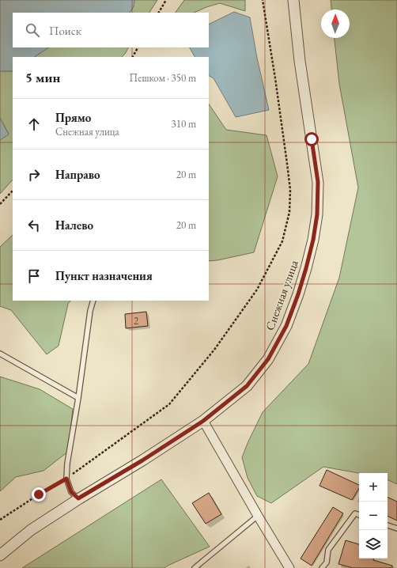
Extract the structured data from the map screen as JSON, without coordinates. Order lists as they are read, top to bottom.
{
  "streets": {
    "street": ["Снежная улица"]
  },
  "house_numbers": ["2"],
  "north": "top",
  "page": {
    "search": "Поиск",
    "heading": ["5 мин", "Пешком · 350 m"],
    "list": [
      ["Прямо", "Снежная улица", "310 m"],
      ["Направо", "20 m"],
      ["Налево", "20 m"],
      "Пункт назначения"
    ],
    "map_buttons": ["+", "−"]
  }
}
